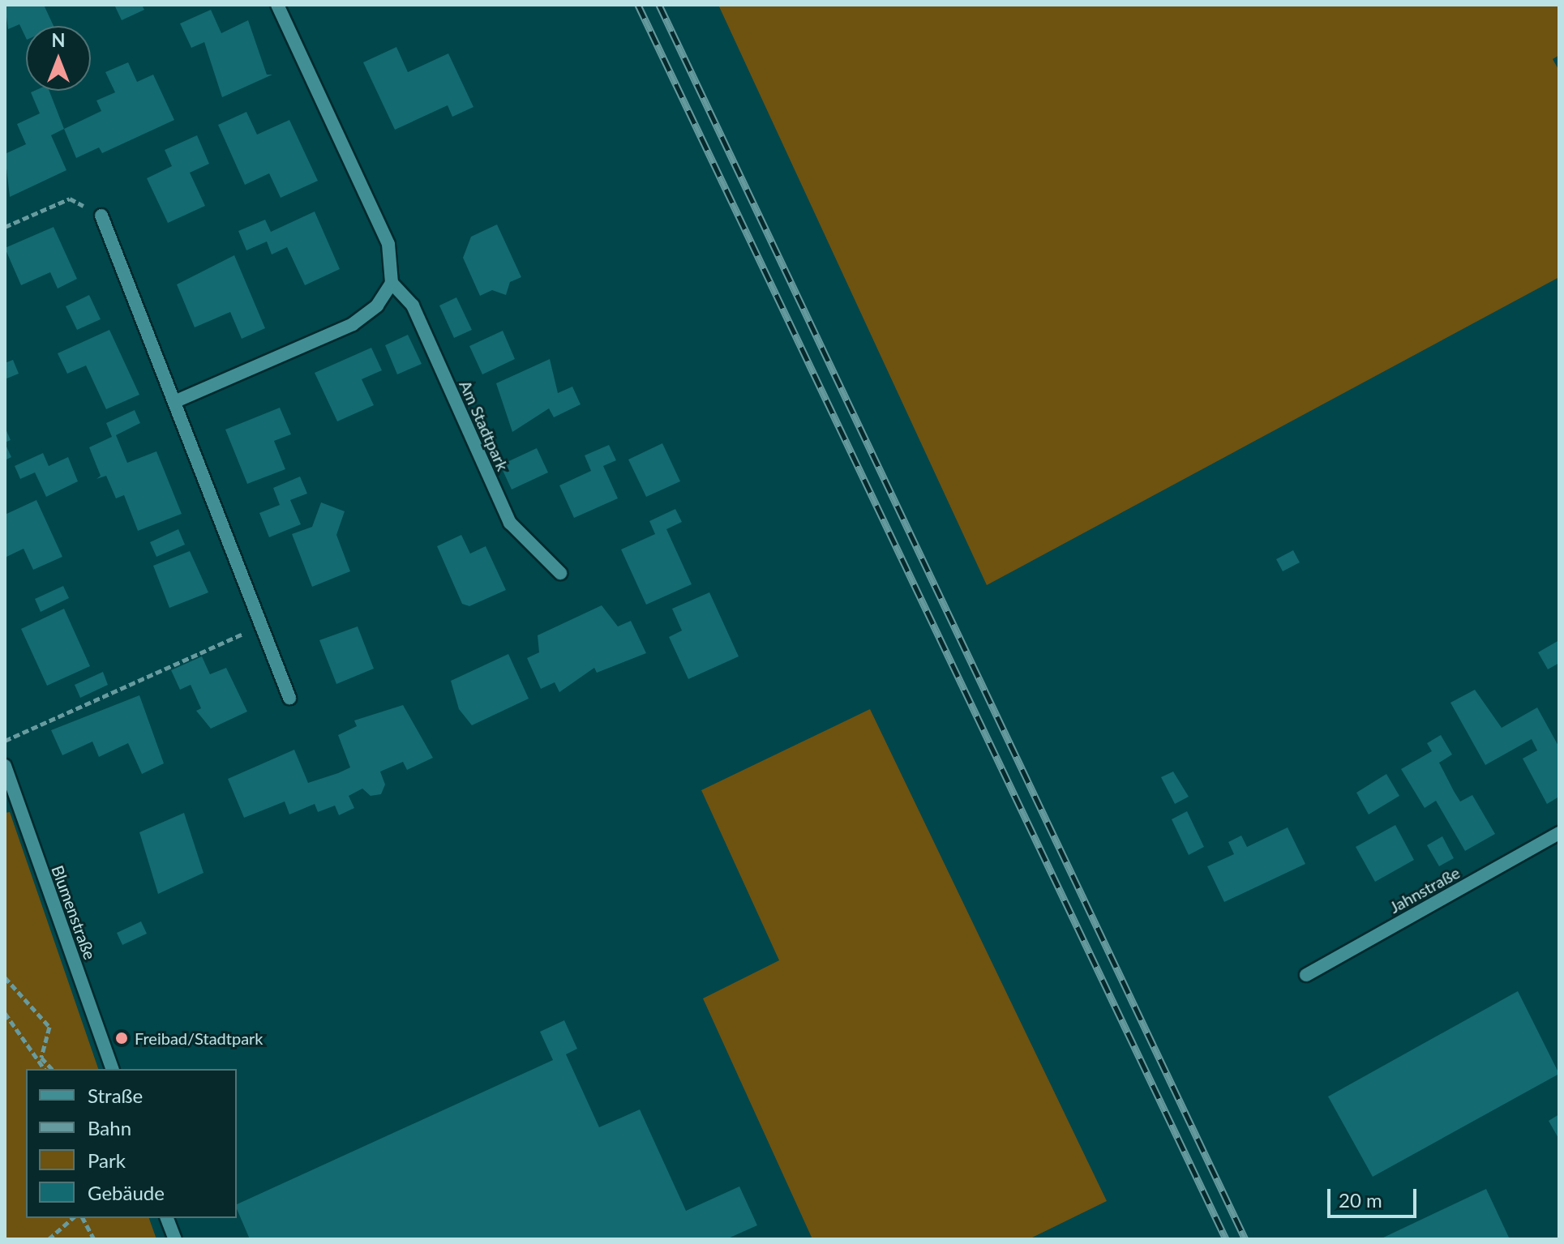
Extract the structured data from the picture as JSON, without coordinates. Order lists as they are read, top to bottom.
{
  "streets": {
    "street": ["Am Stadtpark", "Jahnstraße", "Blumenstraße"]
  },
  "places": ["Freibad/Stadtpark"],
  "legend": [
    "Straße",
    "Bahn",
    "Park",
    "Gebäude"
  ],
  "scale_bar": "20 m",
  "north": "top"
}
